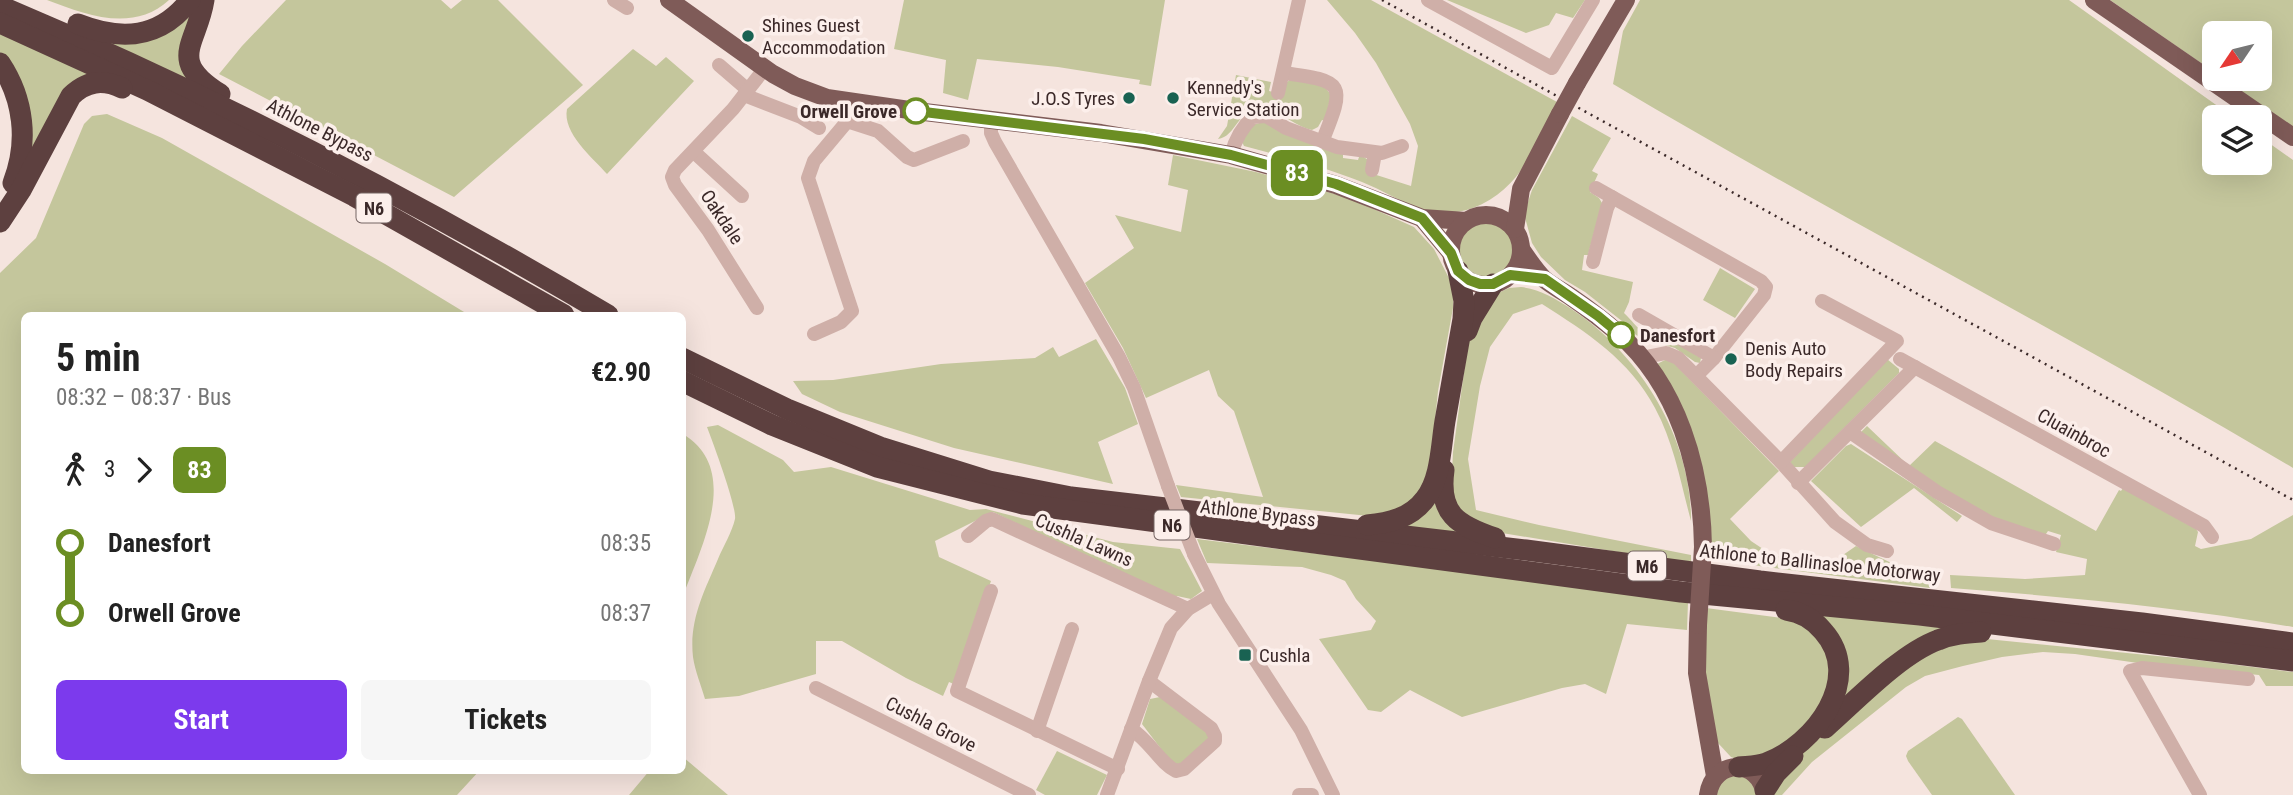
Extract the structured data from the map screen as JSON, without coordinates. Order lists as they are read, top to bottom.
{
  "streets": {
    "highway": [
      "Athlone Bypass",
      "N6",
      "Athlone to Ballinasloe Motorway",
      "M6"
    ],
    "street": [
      "Oakdale",
      "Cluainbroc",
      "Cushla Lawns",
      "Cushla Grove"
    ]
  },
  "crossings": [
    ["Athlone Bypass", "Athlone to Ballinasloe Motorway"],
    ["Athlone Bypass", "M6"]
  ],
  "places": {
    "other": [
      "Shines Guest Accommodation",
      "J.O.S Tyres",
      "Kennedy's Service Station",
      "Orwell Grove",
      "Danesfort",
      "Denis Auto Body Repairs"
    ],
    "transit": ["Cushla"]
  },
  "lines": ["bus line 83"],
  "north": "bottom left",
  "page": {
    "on_map": "83",
    "heading": ["5 min", "08:32 – 08:37 · Bus", "€2.90"],
    "legs": ["3", "83"],
    "list": [
      {
        "name": "Danesfort",
        "value": "08:35"
      },
      {
        "name": "Orwell Grove",
        "value": "08:37"
      }
    ],
    "buttons": ["Start", "Tickets"]
  }
}
